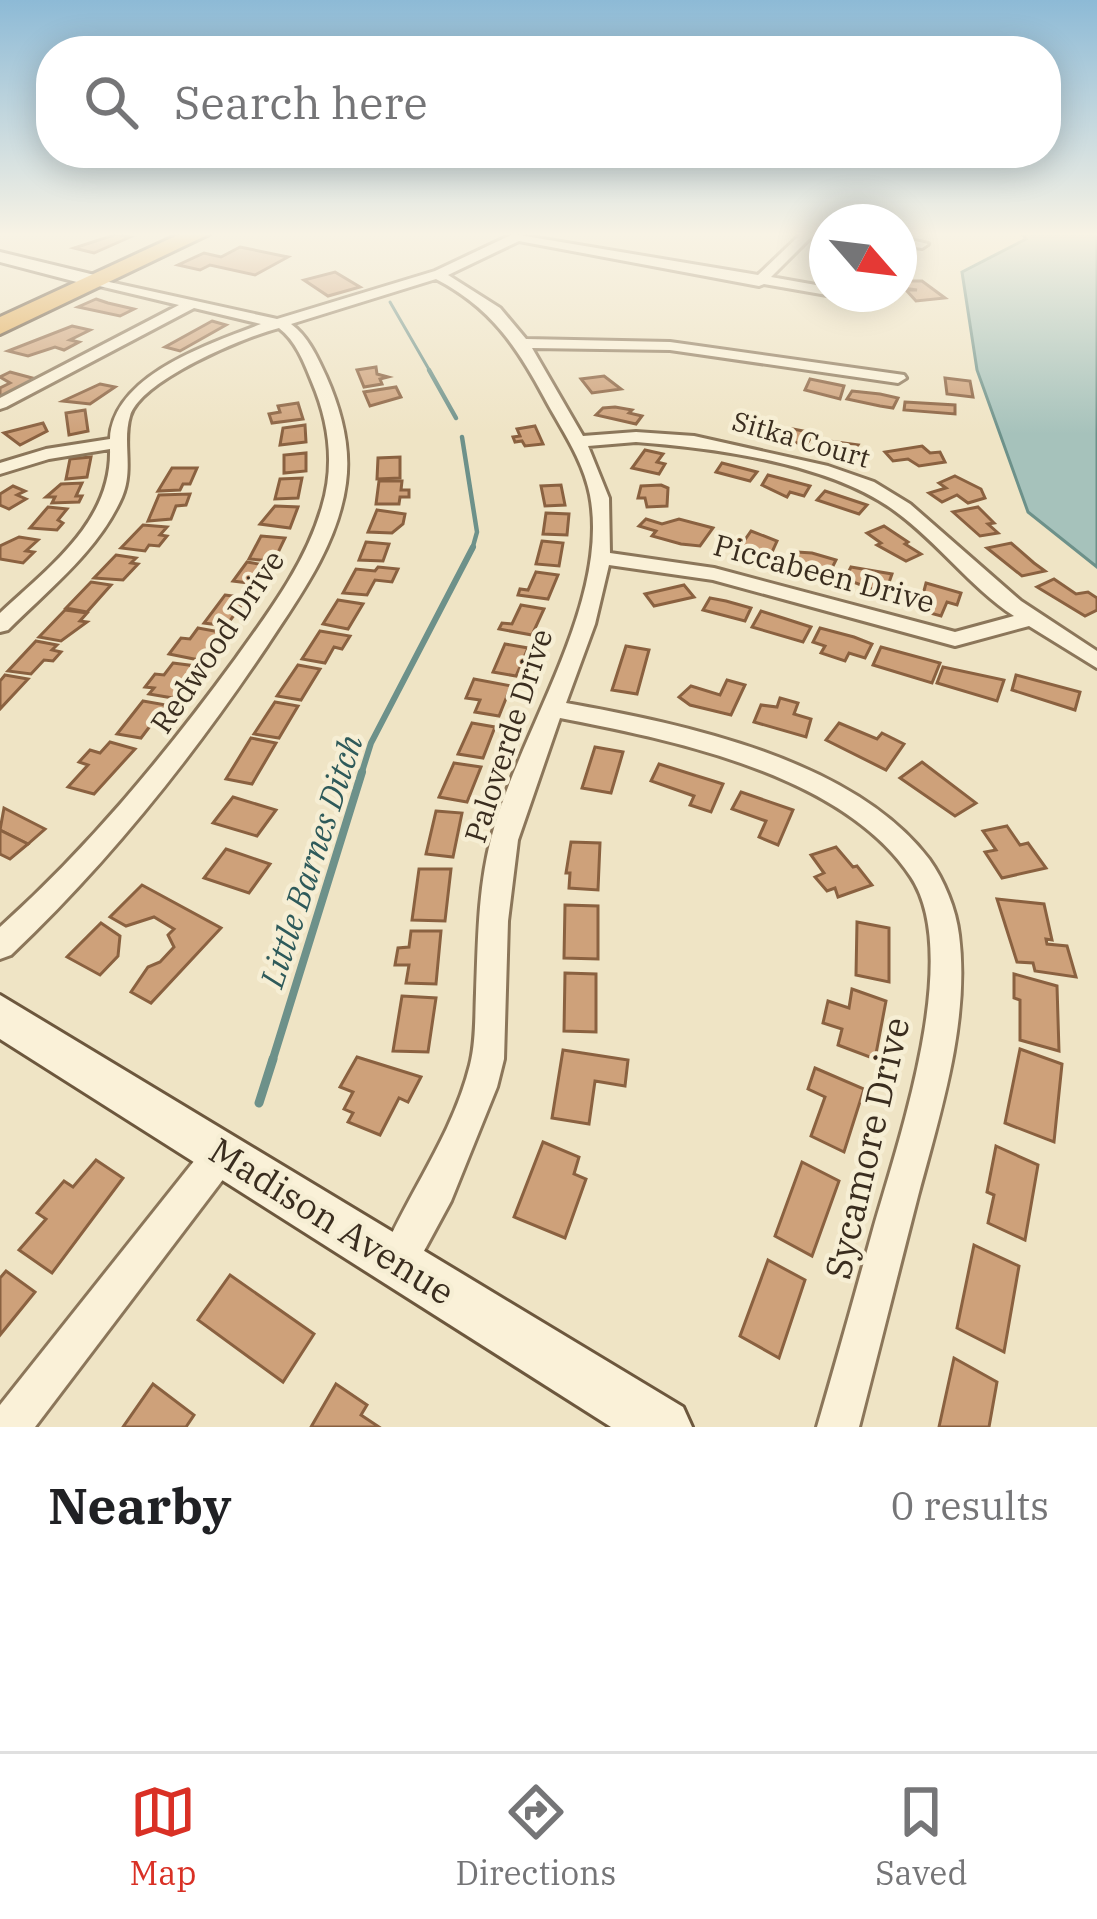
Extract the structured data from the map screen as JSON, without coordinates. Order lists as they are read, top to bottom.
{
  "streets": {
    "main road": ["Madison Avenue"],
    "street": [
      "Sitka Court",
      "Piccabeen Drive",
      "Redwood Drive",
      "Paloverde Drive",
      "Sycamore Drive"
    ]
  },
  "crossings": [
    ["Sitka Court", "Piccabeen Drive"],
    ["Sitka Court", "Paloverde Drive"],
    ["Piccabeen Drive", "Paloverde Drive"],
    ["Paloverde Drive", "Sycamore Drive"],
    ["Paloverde Drive", "Madison Avenue"]
  ],
  "water": ["Little Barnes Ditch"],
  "north": "bottom right",
  "page": {
    "search": "Search here",
    "heading": ["Nearby", "0 results"],
    "nav": ["Map", "Directions", "Saved"]
  }
}
